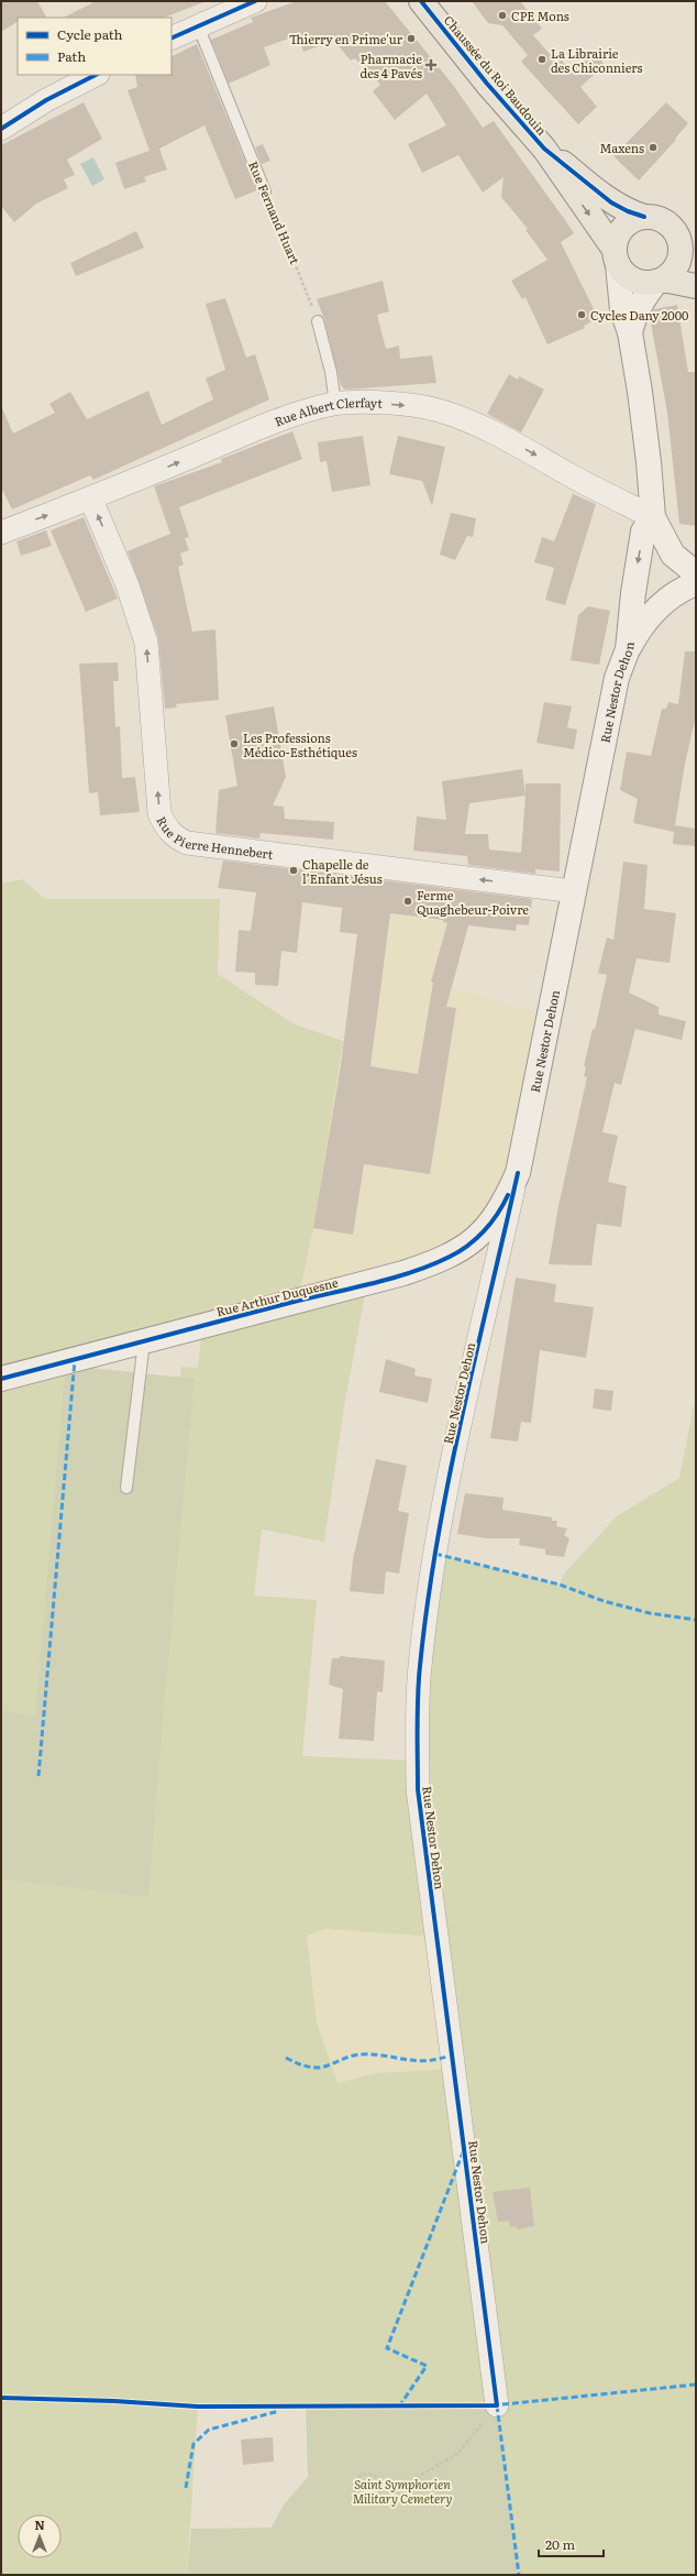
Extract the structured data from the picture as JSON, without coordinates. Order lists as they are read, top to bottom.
{
  "streets": {
    "main road": ["Chaussée du Roi Baudouin", "Rue Nestor Dehon", "Rue Arthur Duquesne"],
    "street": ["Rue Albert Clerfayt", "Rue Pierre Hennebert"],
    "lane": ["Rue Fernand Huart"]
  },
  "crossings": [
    ["Rue Albert Clerfayt", "Rue Nestor Dehon"],
    ["Rue Albert Clerfayt", "Rue Pierre Hennebert"],
    ["Rue Nestor Dehon", "Rue Pierre Hennebert"],
    ["Rue Nestor Dehon", "Rue Arthur Duquesne"]
  ],
  "one_way": ["Rue Albert Clerfayt", "Rue Pierre Hennebert"],
  "parks": ["Saint Symphorien Military Cemetery"],
  "places": {
    "other": [
      "CPE Mons",
      "Thierry en Prime'ur",
      "La Librairie des Chiconniers",
      "Maxens",
      "Cycles Dany 2000",
      "Les Professions Médico-Esthétiques",
      "Chapelle de l’Enfant Jésus",
      "Ferme Quaghebeur-Poivre"
    ],
    "health": ["Pharmacie des 4 Pavés"]
  },
  "legend": ["Cycle path", "Path"],
  "scale_bar": "20 m",
  "north": "top"
}
